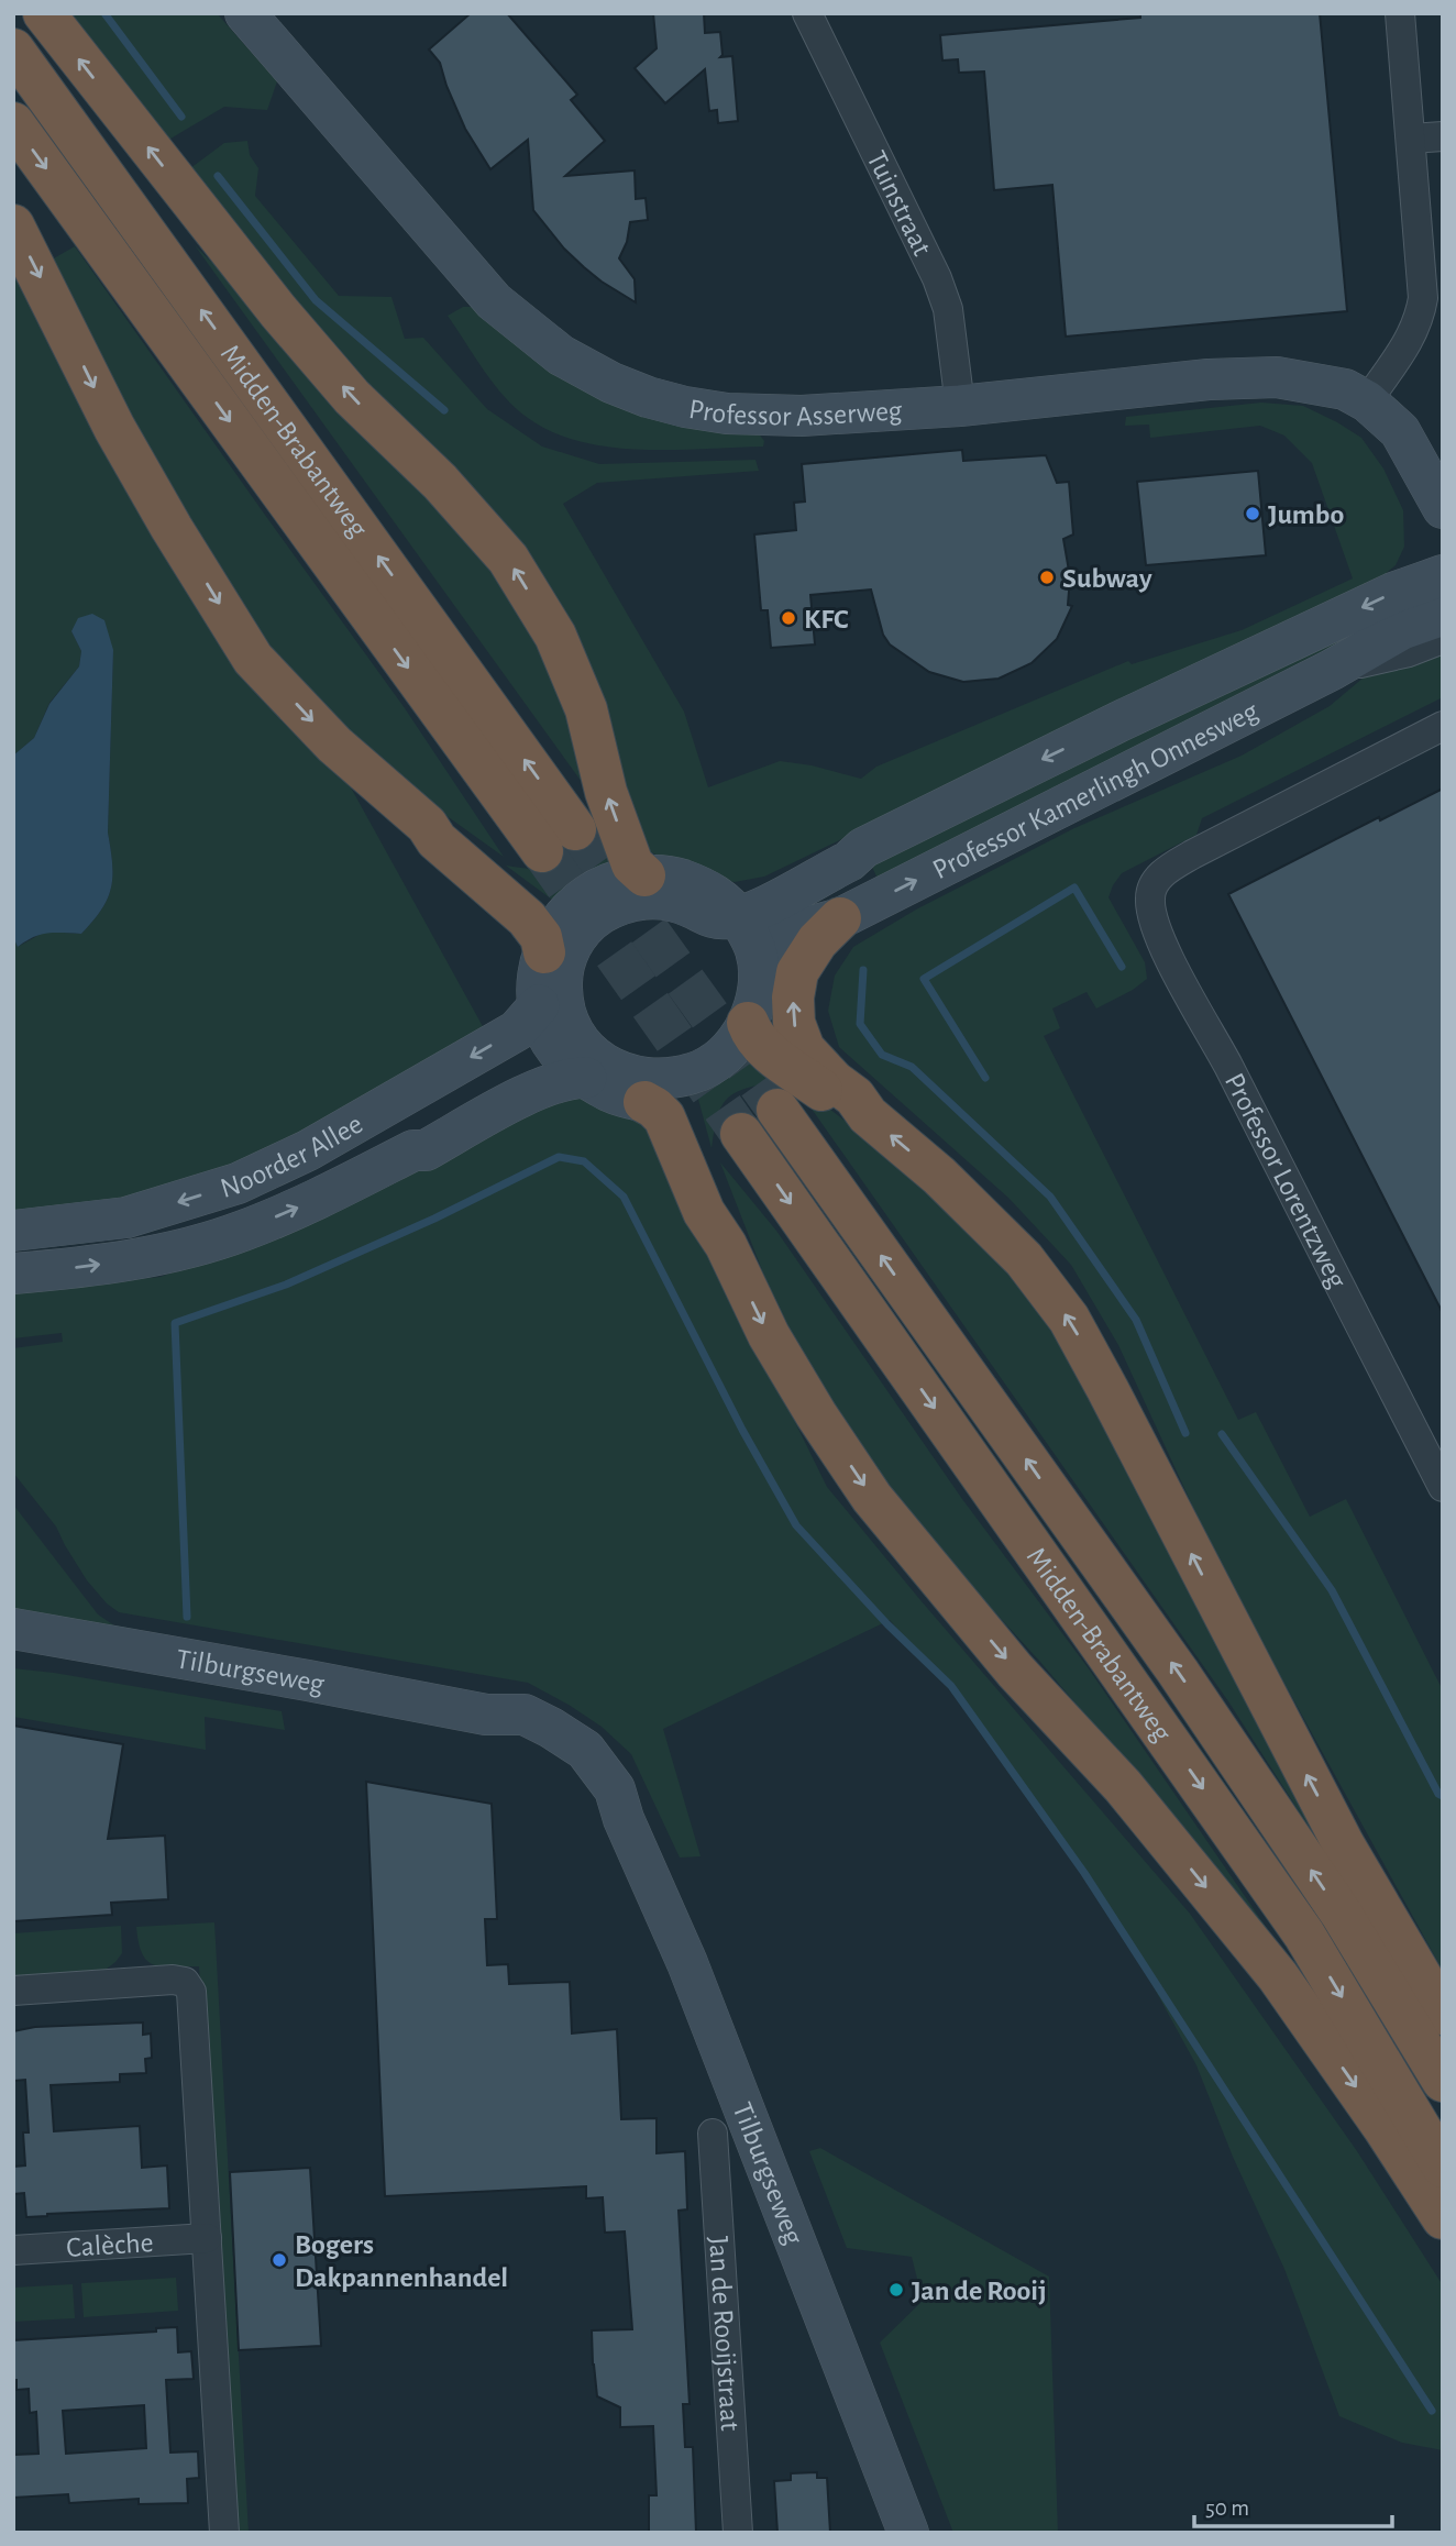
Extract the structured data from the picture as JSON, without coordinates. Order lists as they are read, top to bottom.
{
  "streets": {
    "highway": ["Midden-Brabantweg"],
    "street": [
      "Tuinstraat",
      "Professor Asserweg",
      "Professor Kamerlingh Onnesweg",
      "Noorder Allee",
      "Professor Lorentzweg",
      "Tilburgseweg",
      "Calèche",
      "Jan de Rooijstraat"
    ]
  },
  "crossings": [
    ["Tuinstraat", "Professor Asserweg"],
    ["Professor Kamerlingh Onnesweg", "Noorder Allee"]
  ],
  "places": [
    "Jumbo",
    "Subway",
    "KFC",
    "Bogers Dakpannenhandel",
    "Jan de Rooij"
  ],
  "scale_bar": "50 m"
}
